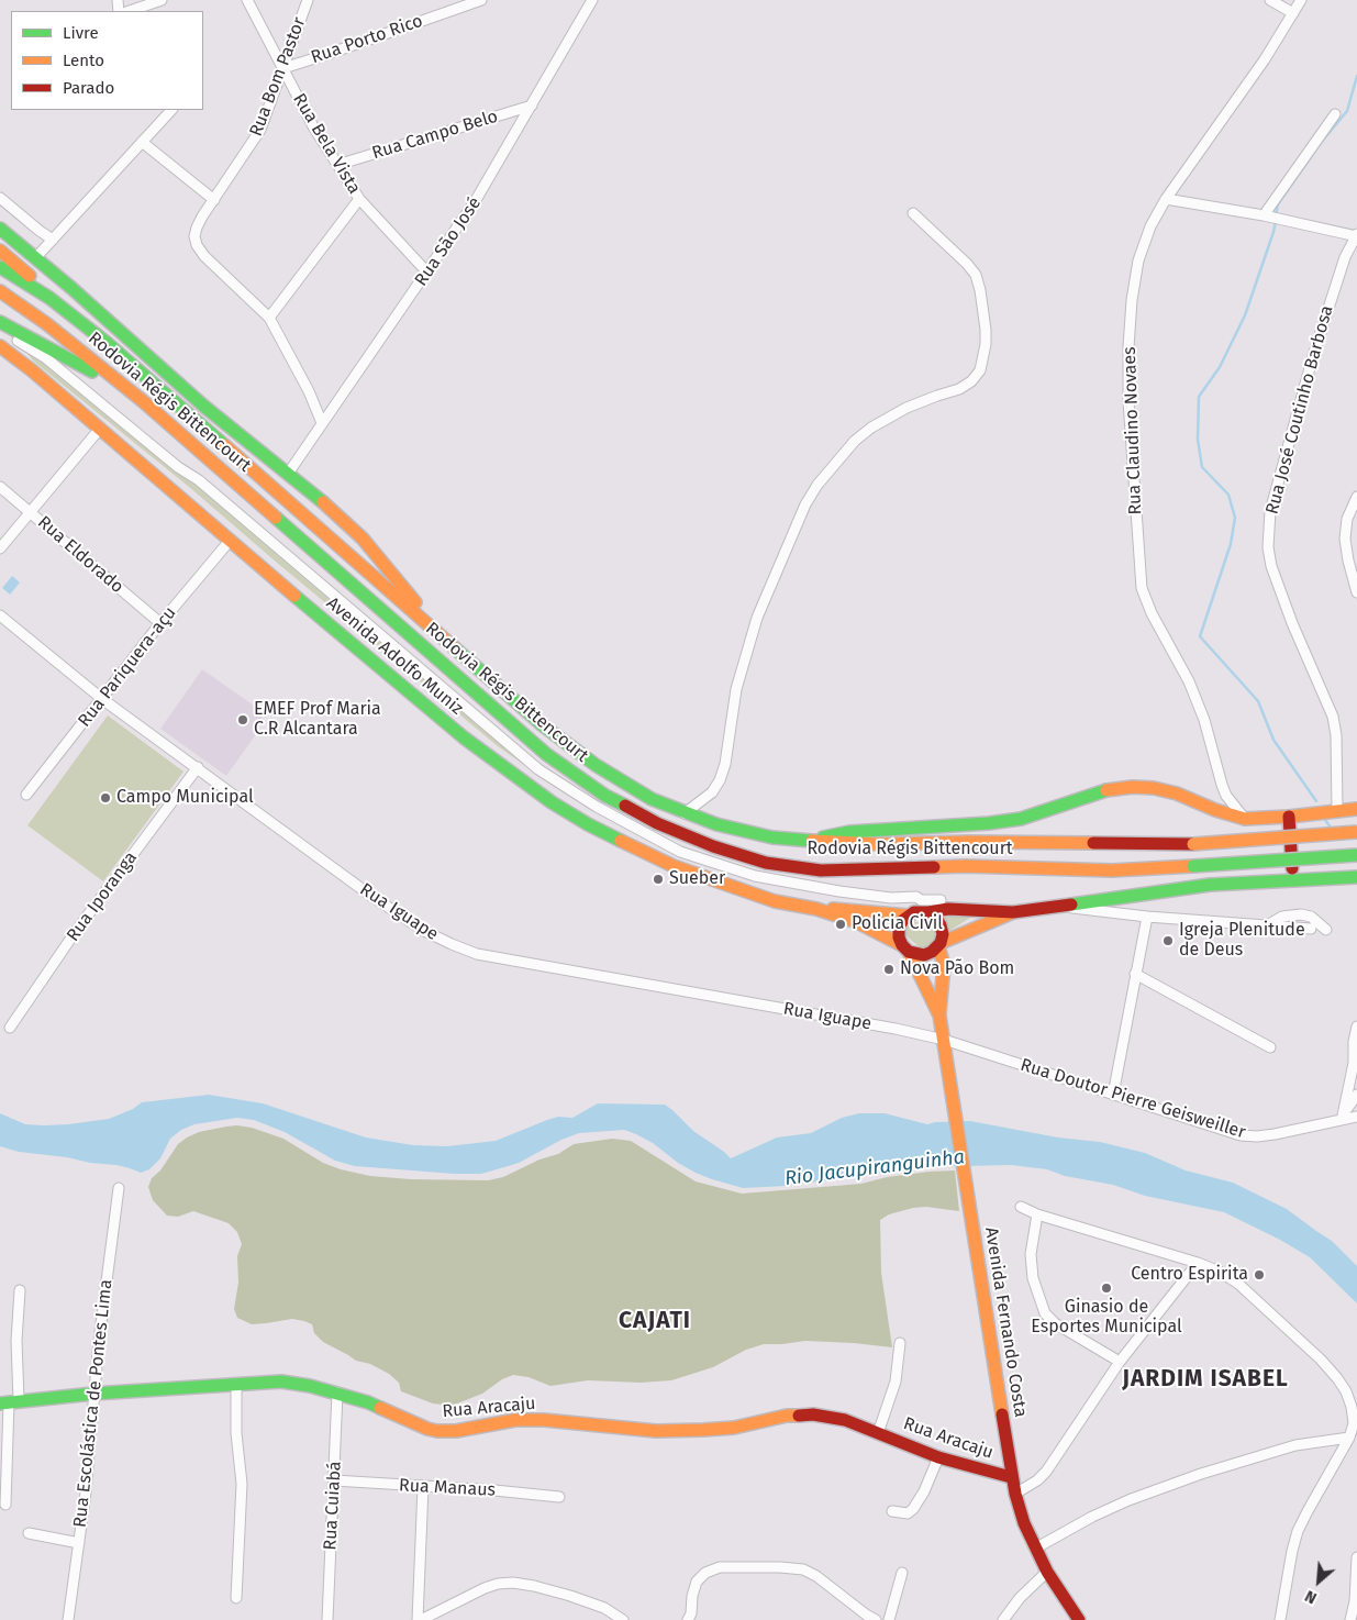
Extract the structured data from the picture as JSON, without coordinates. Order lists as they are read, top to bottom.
{
  "streets": {
    "main road": [
      "Rodovia Régis Bittencourt",
      "Avenida Adolfo Muniz",
      "Avenida Fernando Costa",
      "Rua Aracaju"
    ],
    "street": [
      "Rua Porto Rico",
      "Rua Bom Pastor",
      "Rua Campo Belo",
      "Rua Bela Vista",
      "Rua São José",
      "Rua José Coutinho Barbosa",
      "Rua Claudino Novaes",
      "Rua Eldorado",
      "Rua Pariquera-açu",
      "Rua Iporanga",
      "Rua Iguape",
      "Rua Doutor Pierre Geisweiller",
      "Rua Escolástica de Pontes Lima",
      "Rua Manaus",
      "Rua Cuiabá"
    ]
  },
  "crossings": [
    ["Rua Porto Rico", "Rua Bom Pastor"],
    ["Rua Porto Rico", "Rua Bela Vista"],
    ["Rua Bom Pastor", "Rua Bela Vista"],
    ["Rua Bom Pastor", "Rua São José"],
    ["Rua Campo Belo", "Rua Bela Vista"],
    ["Rua Campo Belo", "Rua São José"],
    ["Rua Bela Vista", "Rua São José"],
    ["Rua Eldorado", "Rua Pariquera-açu"],
    ["Avenida Adolfo Muniz", "Rua Pariquera-açu"],
    ["Rua Pariquera-açu", "Rua Iguape"],
    ["Rua Iporanga", "Rua Iguape"],
    ["Rua Iguape", "Rua Doutor Pierre Geisweiller"],
    ["Rua Iguape", "Avenida Fernando Costa"],
    ["Rua Doutor Pierre Geisweiller", "Avenida Fernando Costa"],
    ["Avenida Fernando Costa", "Rua Aracaju"],
    ["Rua Escolástica de Pontes Lima", "Rua Aracaju"],
    ["Rua Aracaju", "Rua Cuiabá"],
    ["Rua Manaus", "Rua Cuiabá"]
  ],
  "districts": ["CAJATI", "JARDIM ISABEL"],
  "water": ["Rio Jacupiranguinha"],
  "places": [
    "EMEF Prof Maria C.R Alcantara",
    "Campo Municipal",
    "Sueber",
    "Policia Civil",
    "Igreja Plenitude de Deus",
    "Nova Pão Bom",
    "Centro Espirita",
    "Ginasio de Esportes Municipal"
  ],
  "legend": ["Livre", "Lento", "Parado"],
  "north": "bottom left"
}
